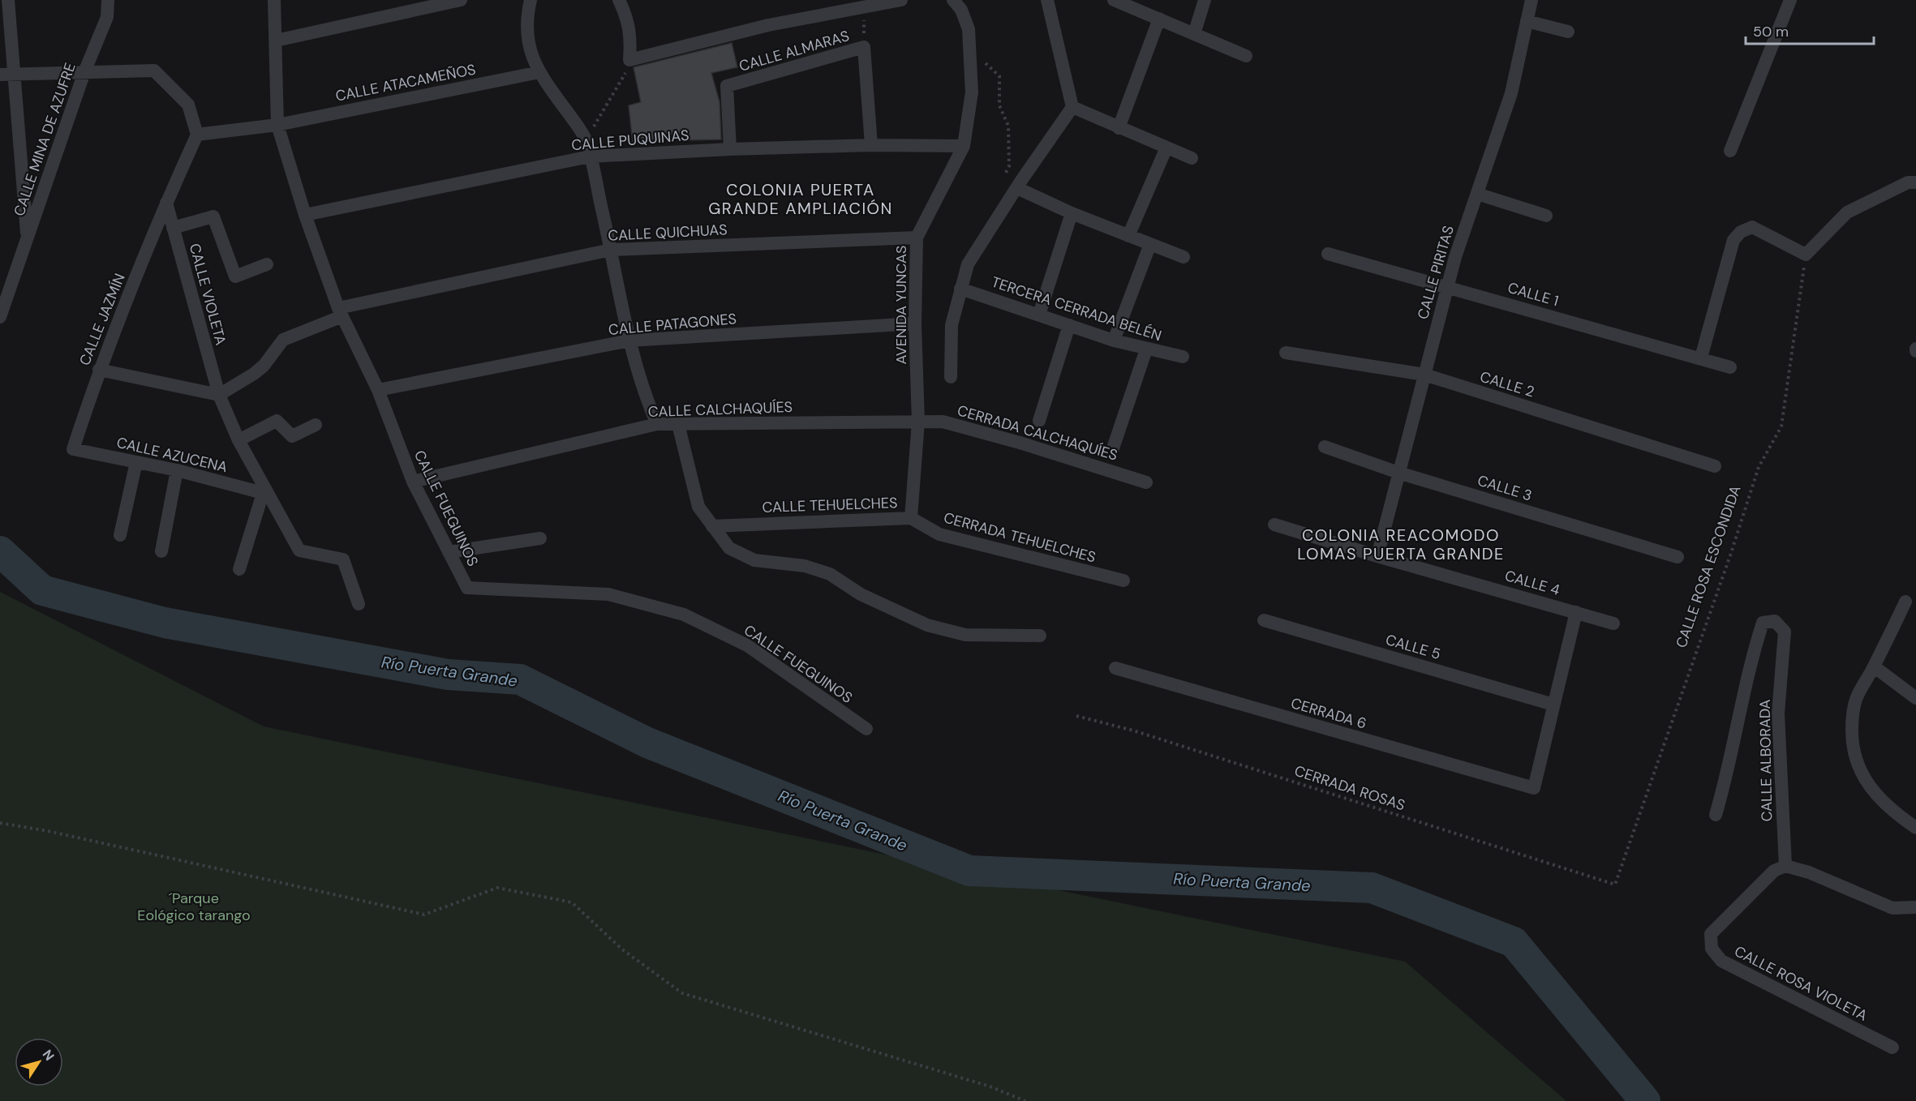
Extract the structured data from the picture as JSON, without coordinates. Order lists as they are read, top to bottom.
{
  "streets": {
    "street": [
      "CALLE ALMARAS",
      "CALLE ATACAMEÑOS",
      "CALLE MINA DE AZUFRE",
      "CALLE PUQUINAS",
      "CALLE QUICHUAS",
      "CALLE PIRITAS",
      "CALLE VIOLETA",
      "CALLE 1",
      "AVENIDA YUNCAS",
      "TERCERA CERRADA BELÉN",
      "CALLE JAZMÍN",
      "CALLE PATAGONES",
      "CALLE 2",
      "CALLE CALCHAQUÍES",
      "CERRADA CALCHAQUÍES",
      "CALLE AZUCENA",
      "CALLE 3",
      "CALLE TEHUELCHES",
      "CALLE FUEGUINOS",
      "CERRADA TEHUELCHES",
      "CALLE 4",
      "CALLE 5",
      "CERRADA 6",
      "CALLE ALBORADA",
      "CALLE ROSA VIOLETA"
    ],
    "path": ["CALLE ROSA ESCONDIDA", "CERRADA ROSAS"]
  },
  "crossings": [
    ["CALLE ALMARAS", "CALLE PUQUINAS"],
    ["CALLE ATACAMEÑOS", "CALLE JAZMÍN"],
    ["CALLE ATACAMEÑOS", "CALLE FUEGUINOS"],
    ["CALLE PUQUINAS", "AVENIDA YUNCAS"],
    ["CALLE PUQUINAS", "CALLE FUEGUINOS"],
    ["CALLE QUICHUAS", "CALLE VIOLETA"],
    ["CALLE QUICHUAS", "AVENIDA YUNCAS"],
    ["CALLE QUICHUAS", "CALLE FUEGUINOS"],
    ["CALLE PIRITAS", "CALLE 1"],
    ["CALLE PIRITAS", "CALLE 2"],
    ["CALLE PIRITAS", "CALLE 3"],
    ["CALLE PIRITAS", "CALLE 4"],
    ["CALLE VIOLETA", "CALLE JAZMÍN"],
    ["CALLE VIOLETA", "CALLE AZUCENA"],
    ["AVENIDA YUNCAS", "CALLE PATAGONES"],
    ["AVENIDA YUNCAS", "CALLE CALCHAQUÍES"],
    ["AVENIDA YUNCAS", "CERRADA CALCHAQUÍES"],
    ["AVENIDA YUNCAS", "CALLE TEHUELCHES"],
    ["CALLE JAZMÍN", "CALLE AZUCENA"],
    ["CALLE PATAGONES", "CALLE FUEGUINOS"],
    ["CALLE CALCHAQUÍES", "CERRADA CALCHAQUÍES"],
    ["CALLE CALCHAQUÍES", "CALLE TEHUELCHES"],
    ["CALLE CALCHAQUÍES", "CALLE FUEGUINOS"],
    ["CERRADA CALCHAQUÍES", "CALLE TEHUELCHES"],
    ["CALLE TEHUELCHES", "CERRADA TEHUELCHES"],
    ["CALLE ROSA ESCONDIDA", "CERRADA ROSAS"],
    ["CALLE 5", "CERRADA 6"],
    ["CALLE ALBORADA", "CALLE ROSA VIOLETA"]
  ],
  "districts": ["COLONIA PUERTA GRANDE AMPLIACIÓN", "COLONIA REACOMODO LOMAS PUERTA GRANDE"],
  "water": ["Río Puerta Grande"],
  "parks": ["´Parque Eológico tarango"],
  "scale_bar": "50 m",
  "north": "top right"
}
